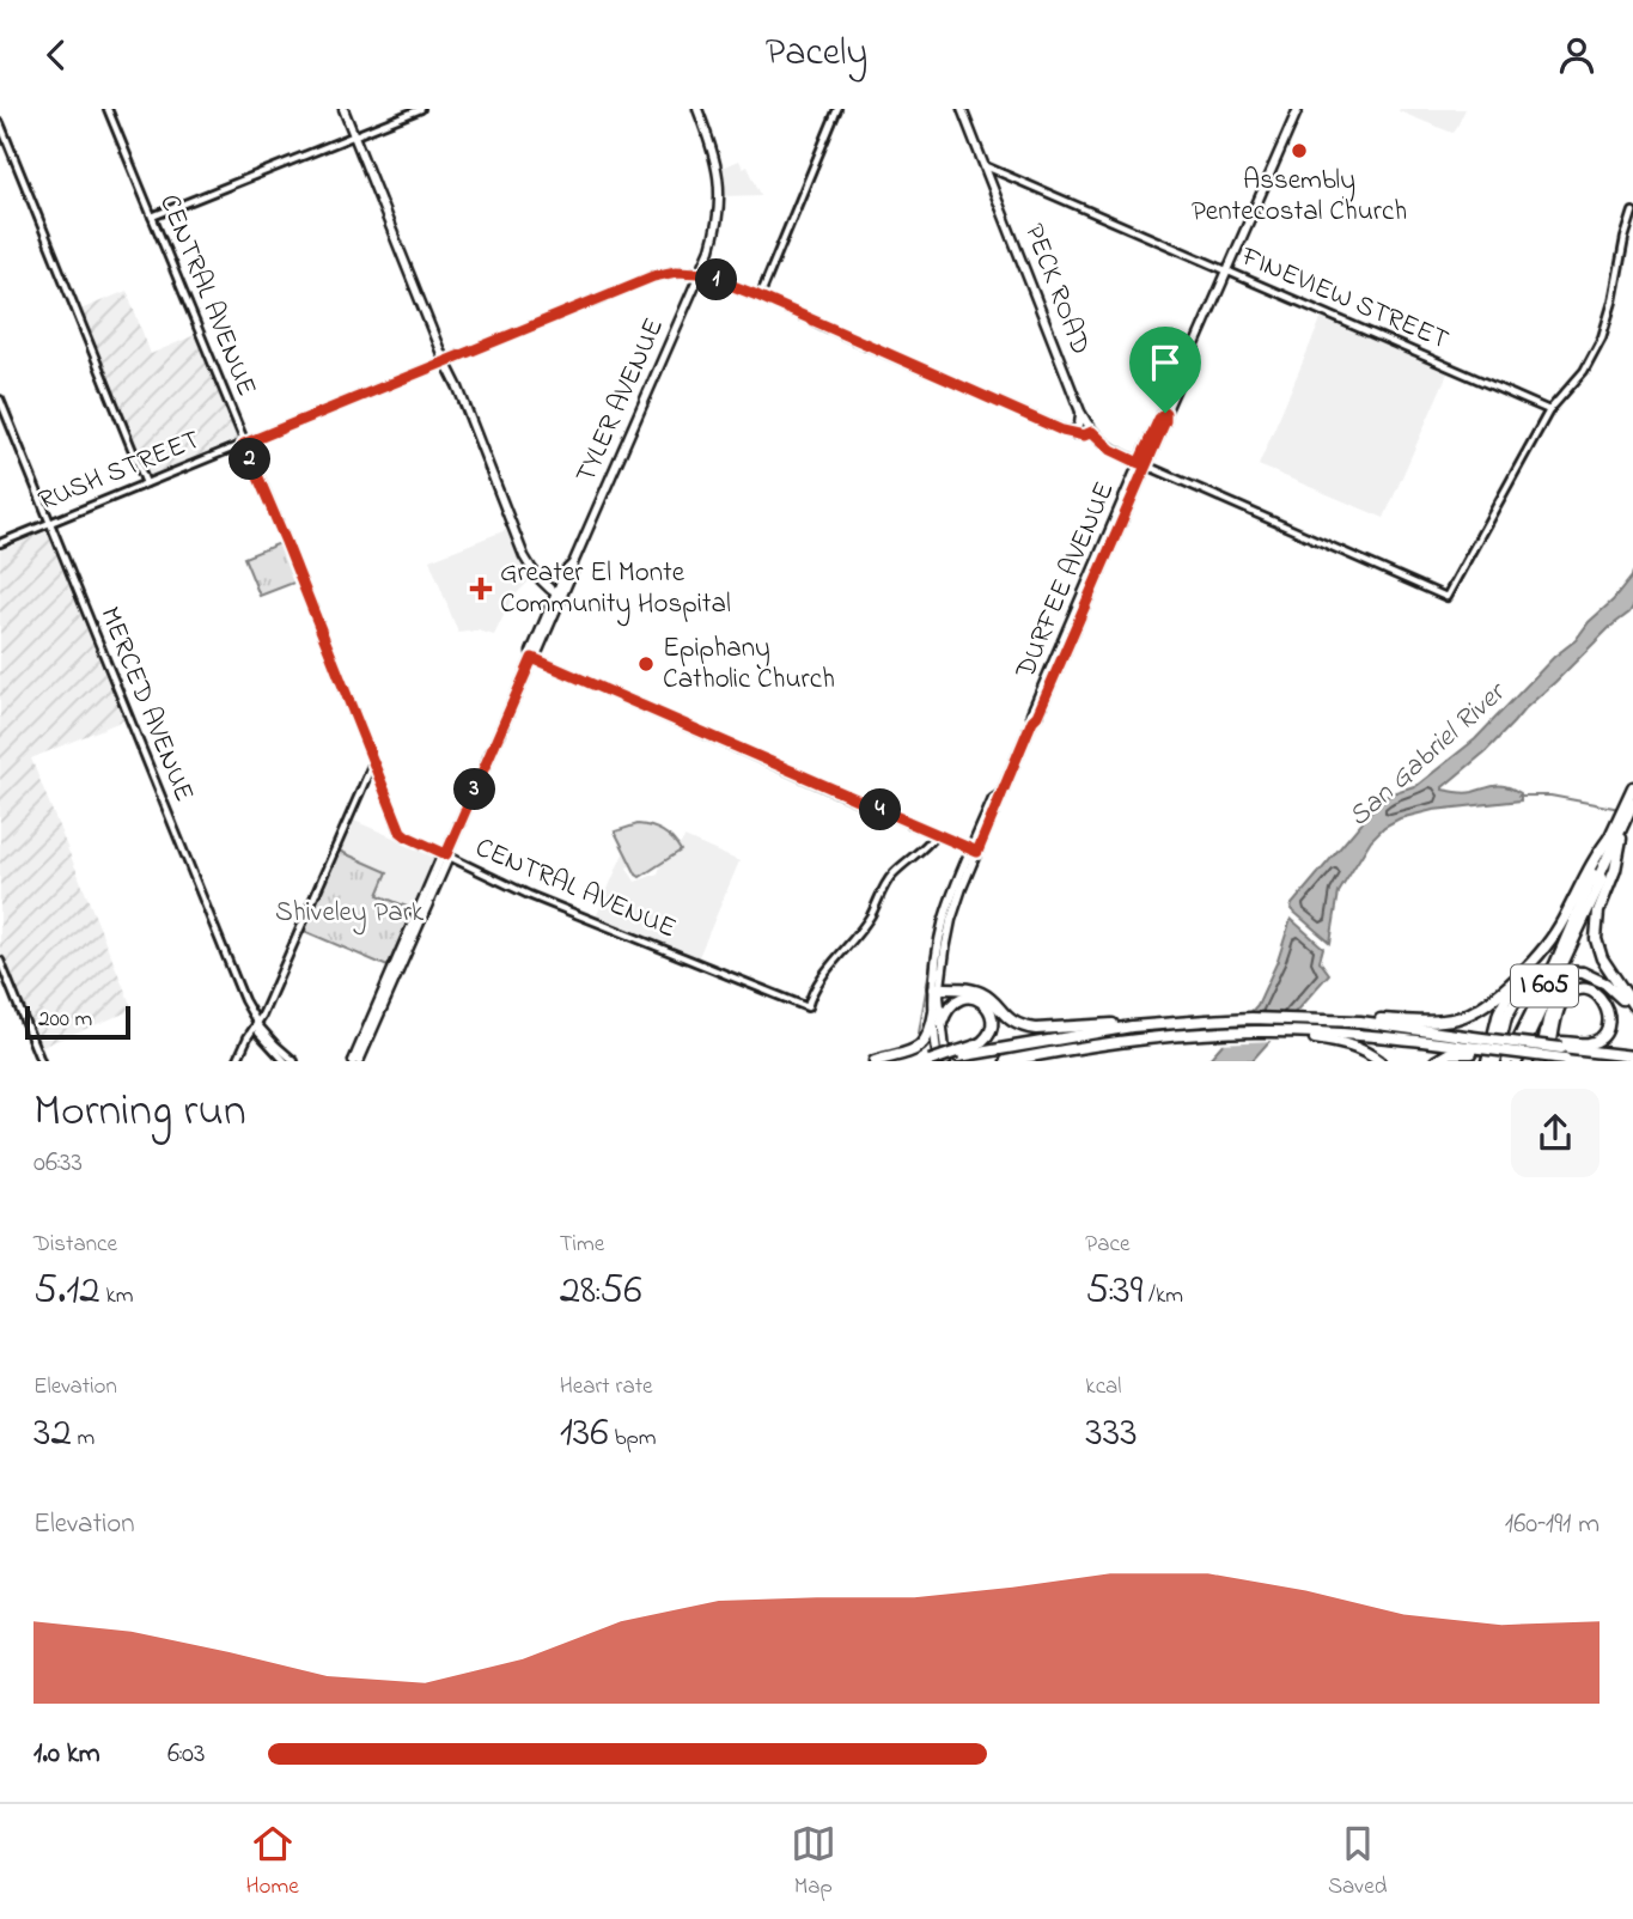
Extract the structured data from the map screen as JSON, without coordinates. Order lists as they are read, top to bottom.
{
  "streets": {
    "highway": ["I 605"],
    "main road": ["PECK ROAD", "TYLER AVENUE", "DURFEE AVENUE"],
    "street": [
      "CENTRAL AVENUE",
      "FINEVIEW STREET",
      "RUSH STREET",
      "MERCED AVENUE"
    ]
  },
  "crossings": [
    ["PECK ROAD", "FINEVIEW STREET"],
    ["PECK ROAD", "RUSH STREET"],
    ["PECK ROAD", "DURFEE AVENUE"],
    ["CENTRAL AVENUE", "TYLER AVENUE"],
    ["CENTRAL AVENUE", "RUSH STREET"],
    ["FINEVIEW STREET", "DURFEE AVENUE"],
    ["TYLER AVENUE", "RUSH STREET"],
    ["RUSH STREET", "MERCED AVENUE"]
  ],
  "water": ["San Gabriel River"],
  "parks": ["Shiveley Park"],
  "places": {
    "other": ["Assembly Pentecostal Church", "Epiphany Catholic Church"],
    "health": ["Greater El Monte Community Hospital"]
  },
  "scale_bar": "200 m",
  "page": {
    "header": "Pacely",
    "pins": [
      "1",
      "2",
      "3",
      "4"
    ],
    "scale": "200 m",
    "heading": ["Morning run", "06:33"],
    "stats": [
      ["Distance", "5.12 km"],
      ["Time", "28:56"],
      ["Pace", "5:39 /km"],
      ["Elevation", "32 m"],
      ["Heart rate", "136 bpm"],
      ["kcal", "333"]
    ],
    "chart": ["Elevation", "160–191 m"],
    "list": [
      {
        "name": "1.0 km",
        "note": "6:03"
      }
    ],
    "tabs": ["Home", "Map", "Saved"]
  }
}
